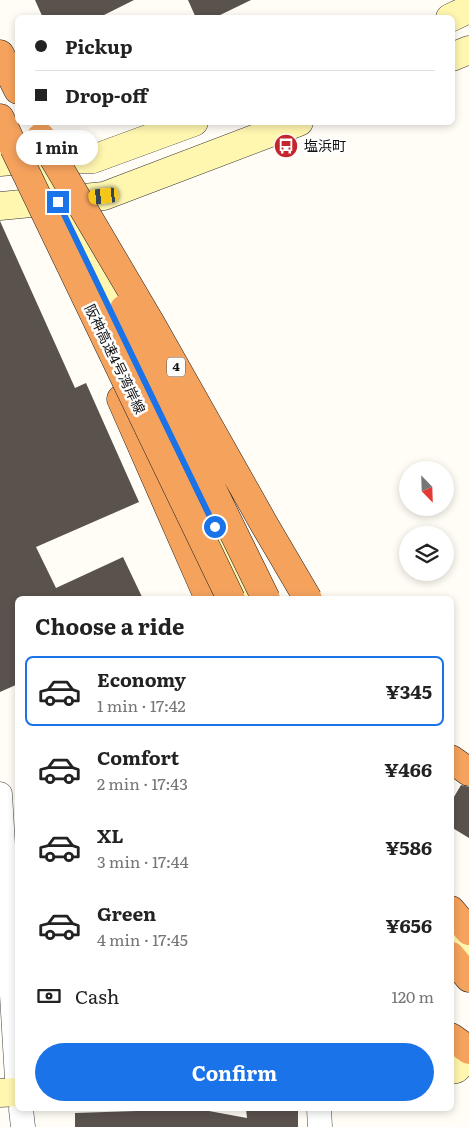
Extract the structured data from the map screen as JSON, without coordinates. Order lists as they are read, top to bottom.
{
  "streets": {
    "highway": ["阪神高速4号湾岸線", "4"]
  },
  "places": {
    "bus stop": ["塩浜町"]
  },
  "north": "bottom right",
  "page": {
    "banner": ["Pickup", "Drop-off"],
    "bubble": "1 min",
    "heading": "Choose a ride",
    "list": [
      {
        "name": "Economy",
        "note": "1 min · 17:42",
        "value": "¥345"
      },
      {
        "name": "Comfort",
        "note": "2 min · 17:43",
        "value": "¥466"
      },
      {
        "name": "XL",
        "note": "3 min · 17:44",
        "value": "¥586"
      },
      {
        "name": "Green",
        "note": "4 min · 17:45",
        "value": "¥656"
      }
    ],
    "pay": ["Cash", "120 m"],
    "buttons": "Confirm"
  }
}
